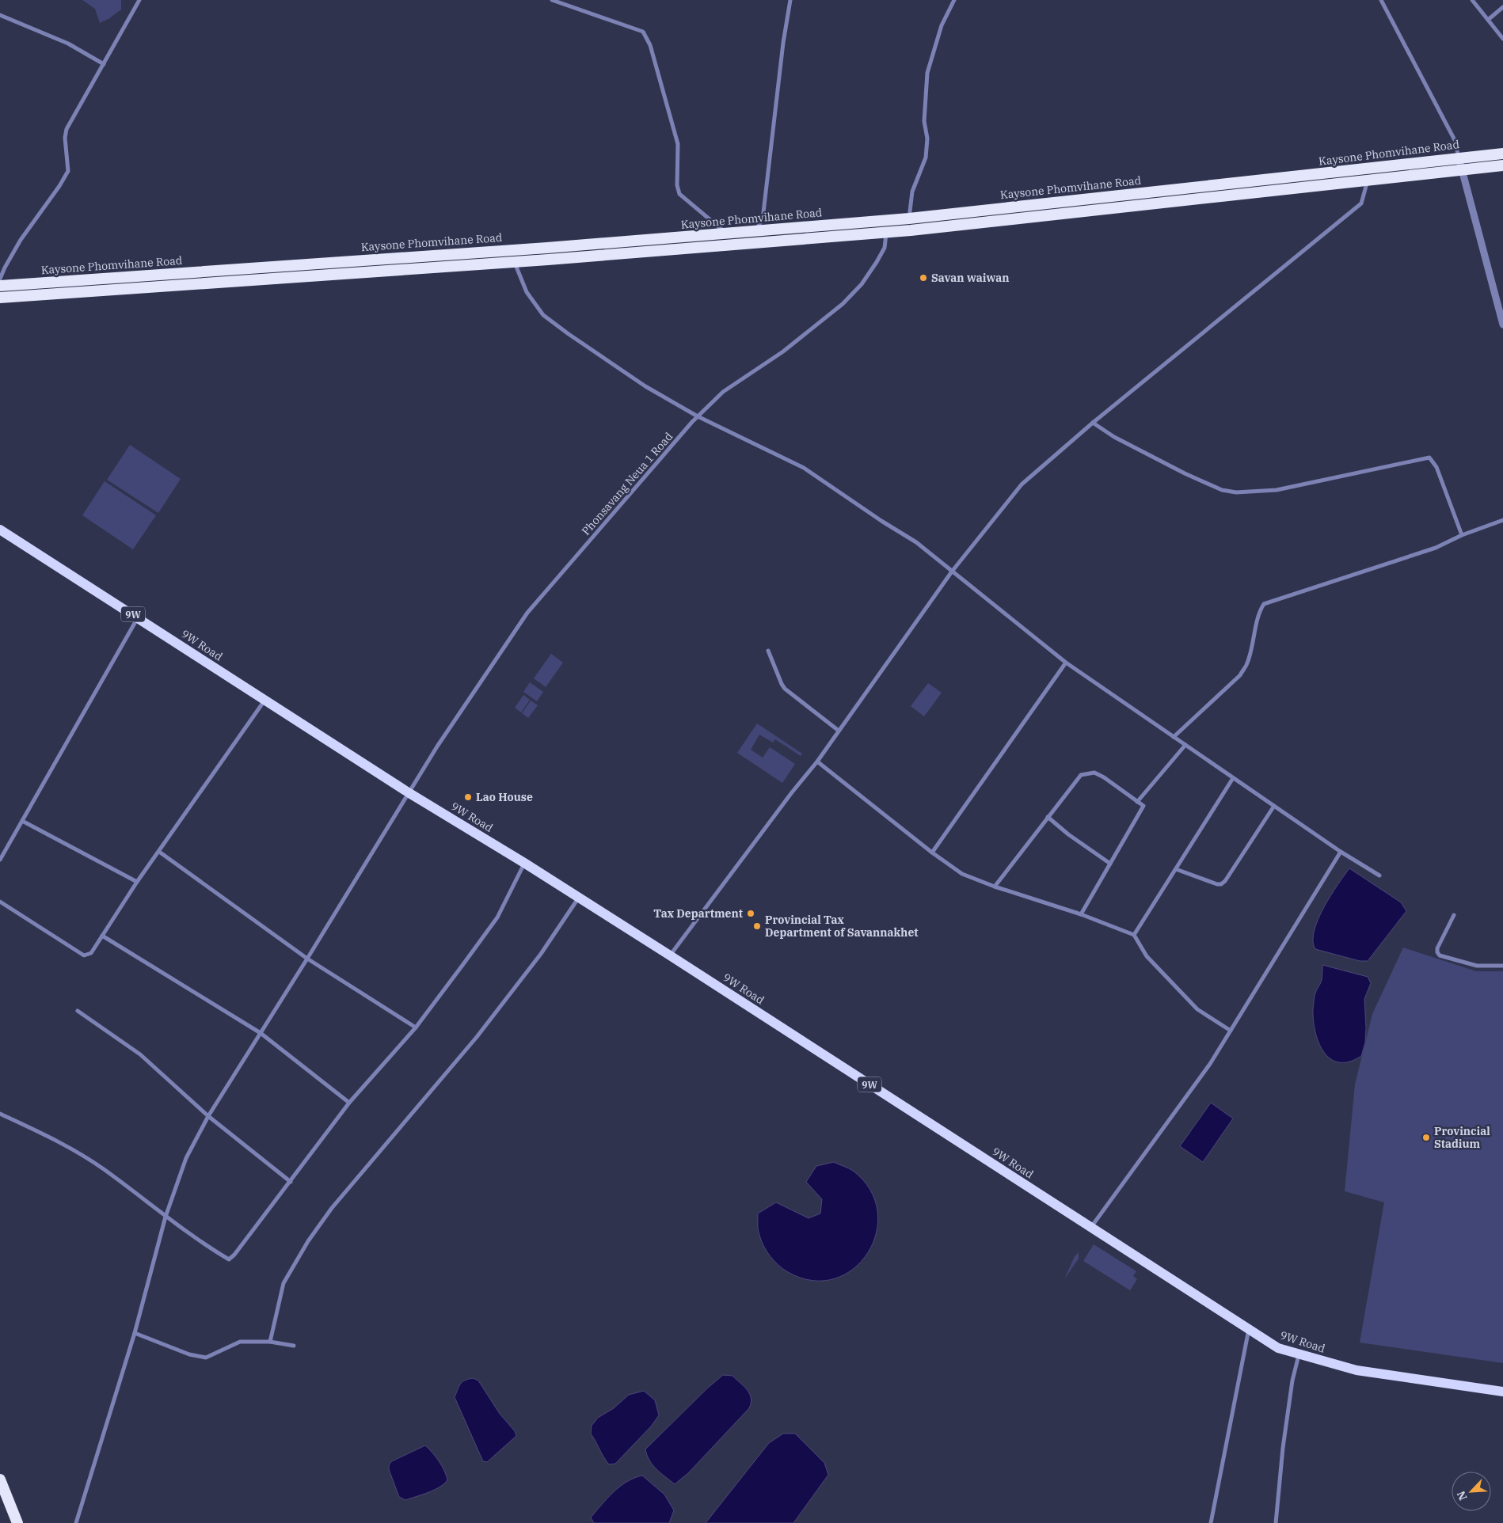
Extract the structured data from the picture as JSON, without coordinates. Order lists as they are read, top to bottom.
{
  "streets": {
    "highway": ["Kaysone Phomvihane Road"],
    "main road": ["9W", "9W Road"],
    "street": ["Phonsavang Neua 1 Road"]
  },
  "crossings": [
    ["Kaysone Phomvihane Road", "Phonsavang Neua 1 Road"],
    ["Phonsavang Neua 1 Road", "9W Road"]
  ],
  "places": [
    "Savan waiwan",
    "Lao House",
    "Tax Department",
    "Provincial Tax Department of Savannakhet",
    "Provincial Stadium"
  ],
  "north": "bottom left"
}
